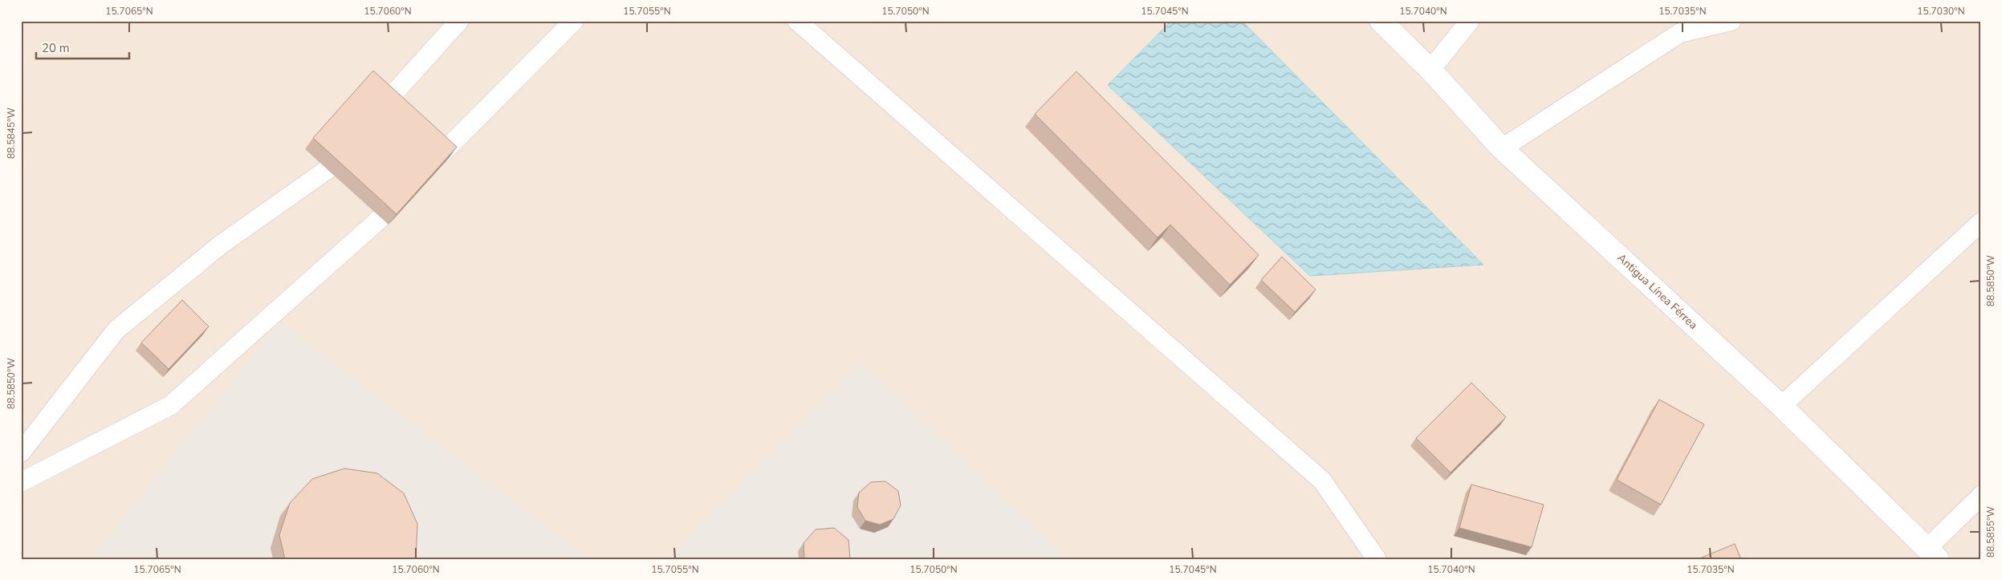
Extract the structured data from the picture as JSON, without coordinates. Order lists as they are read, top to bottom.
{
  "streets": {
    "street": ["Antigua Línea Férrea"]
  },
  "scale_bar": "20 m",
  "coordinates": [
    "15.7065°N",
    "15.7060°N",
    "15.7055°N",
    "15.7050°N",
    "15.7045°N",
    "15.7040°N",
    "15.7035°N",
    "15.7030°N",
    "88.5845°W",
    "88.5850°W",
    "88.5855°W"
  ]
}
